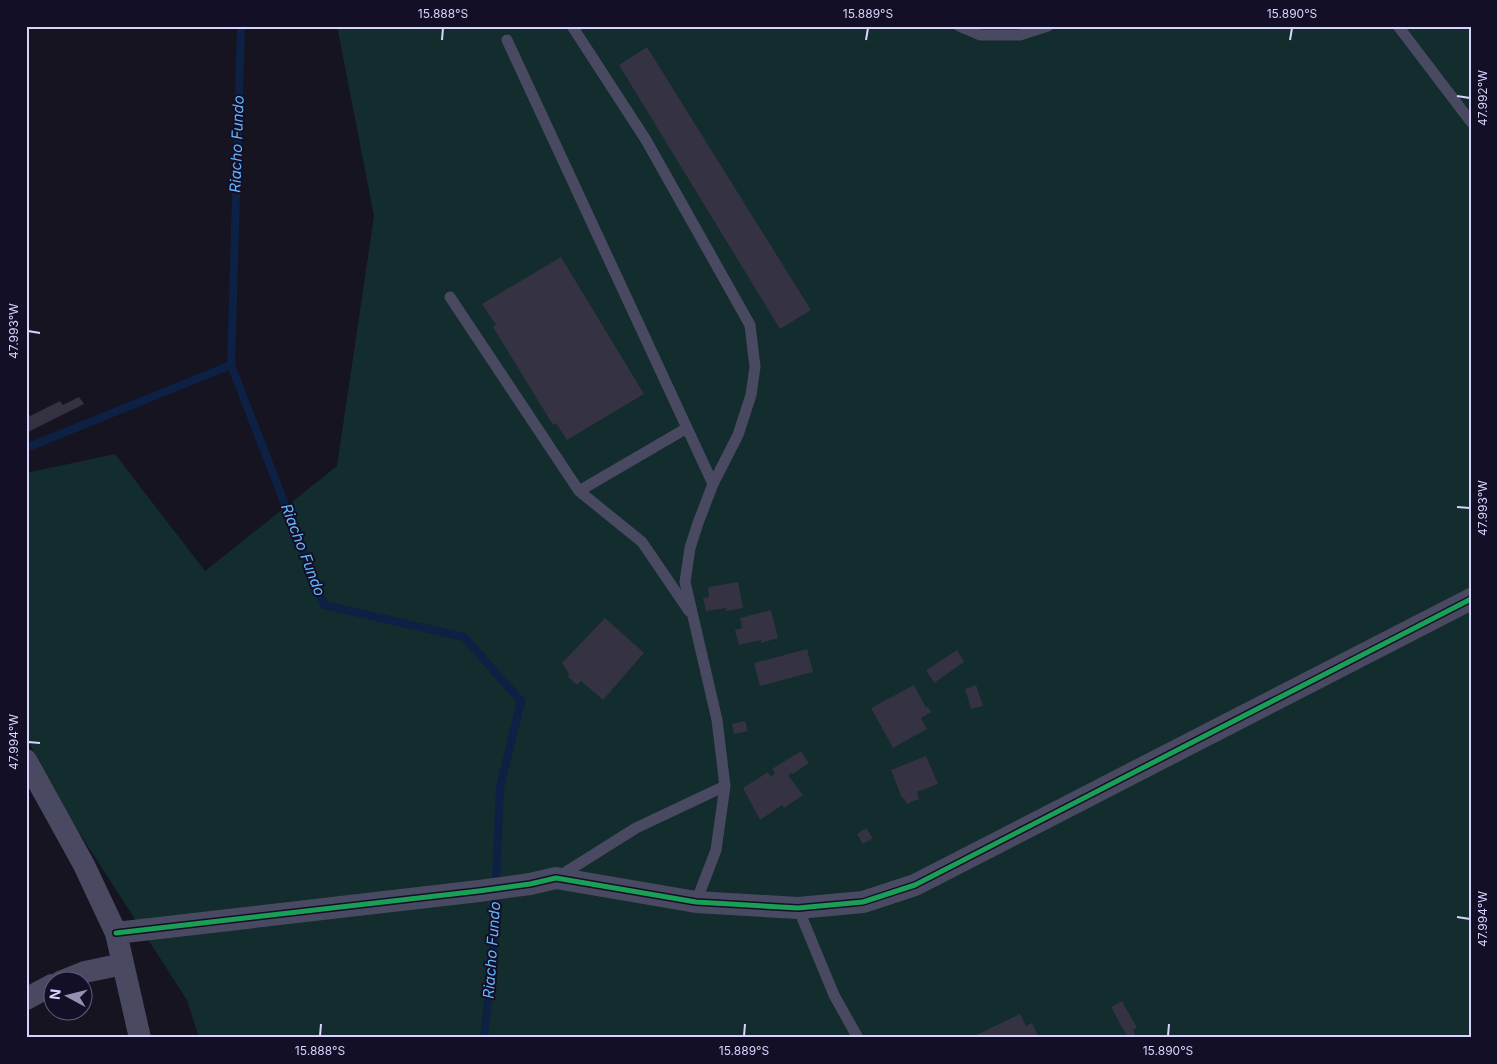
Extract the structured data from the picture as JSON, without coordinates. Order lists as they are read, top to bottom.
{
  "water": ["Riacho Fundo"],
  "north": "left",
  "coordinates": [
    "15.888°S",
    "15.889°S",
    "15.890°S",
    "47.992°W",
    "47.993°W",
    "47.994°W"
  ]
}
